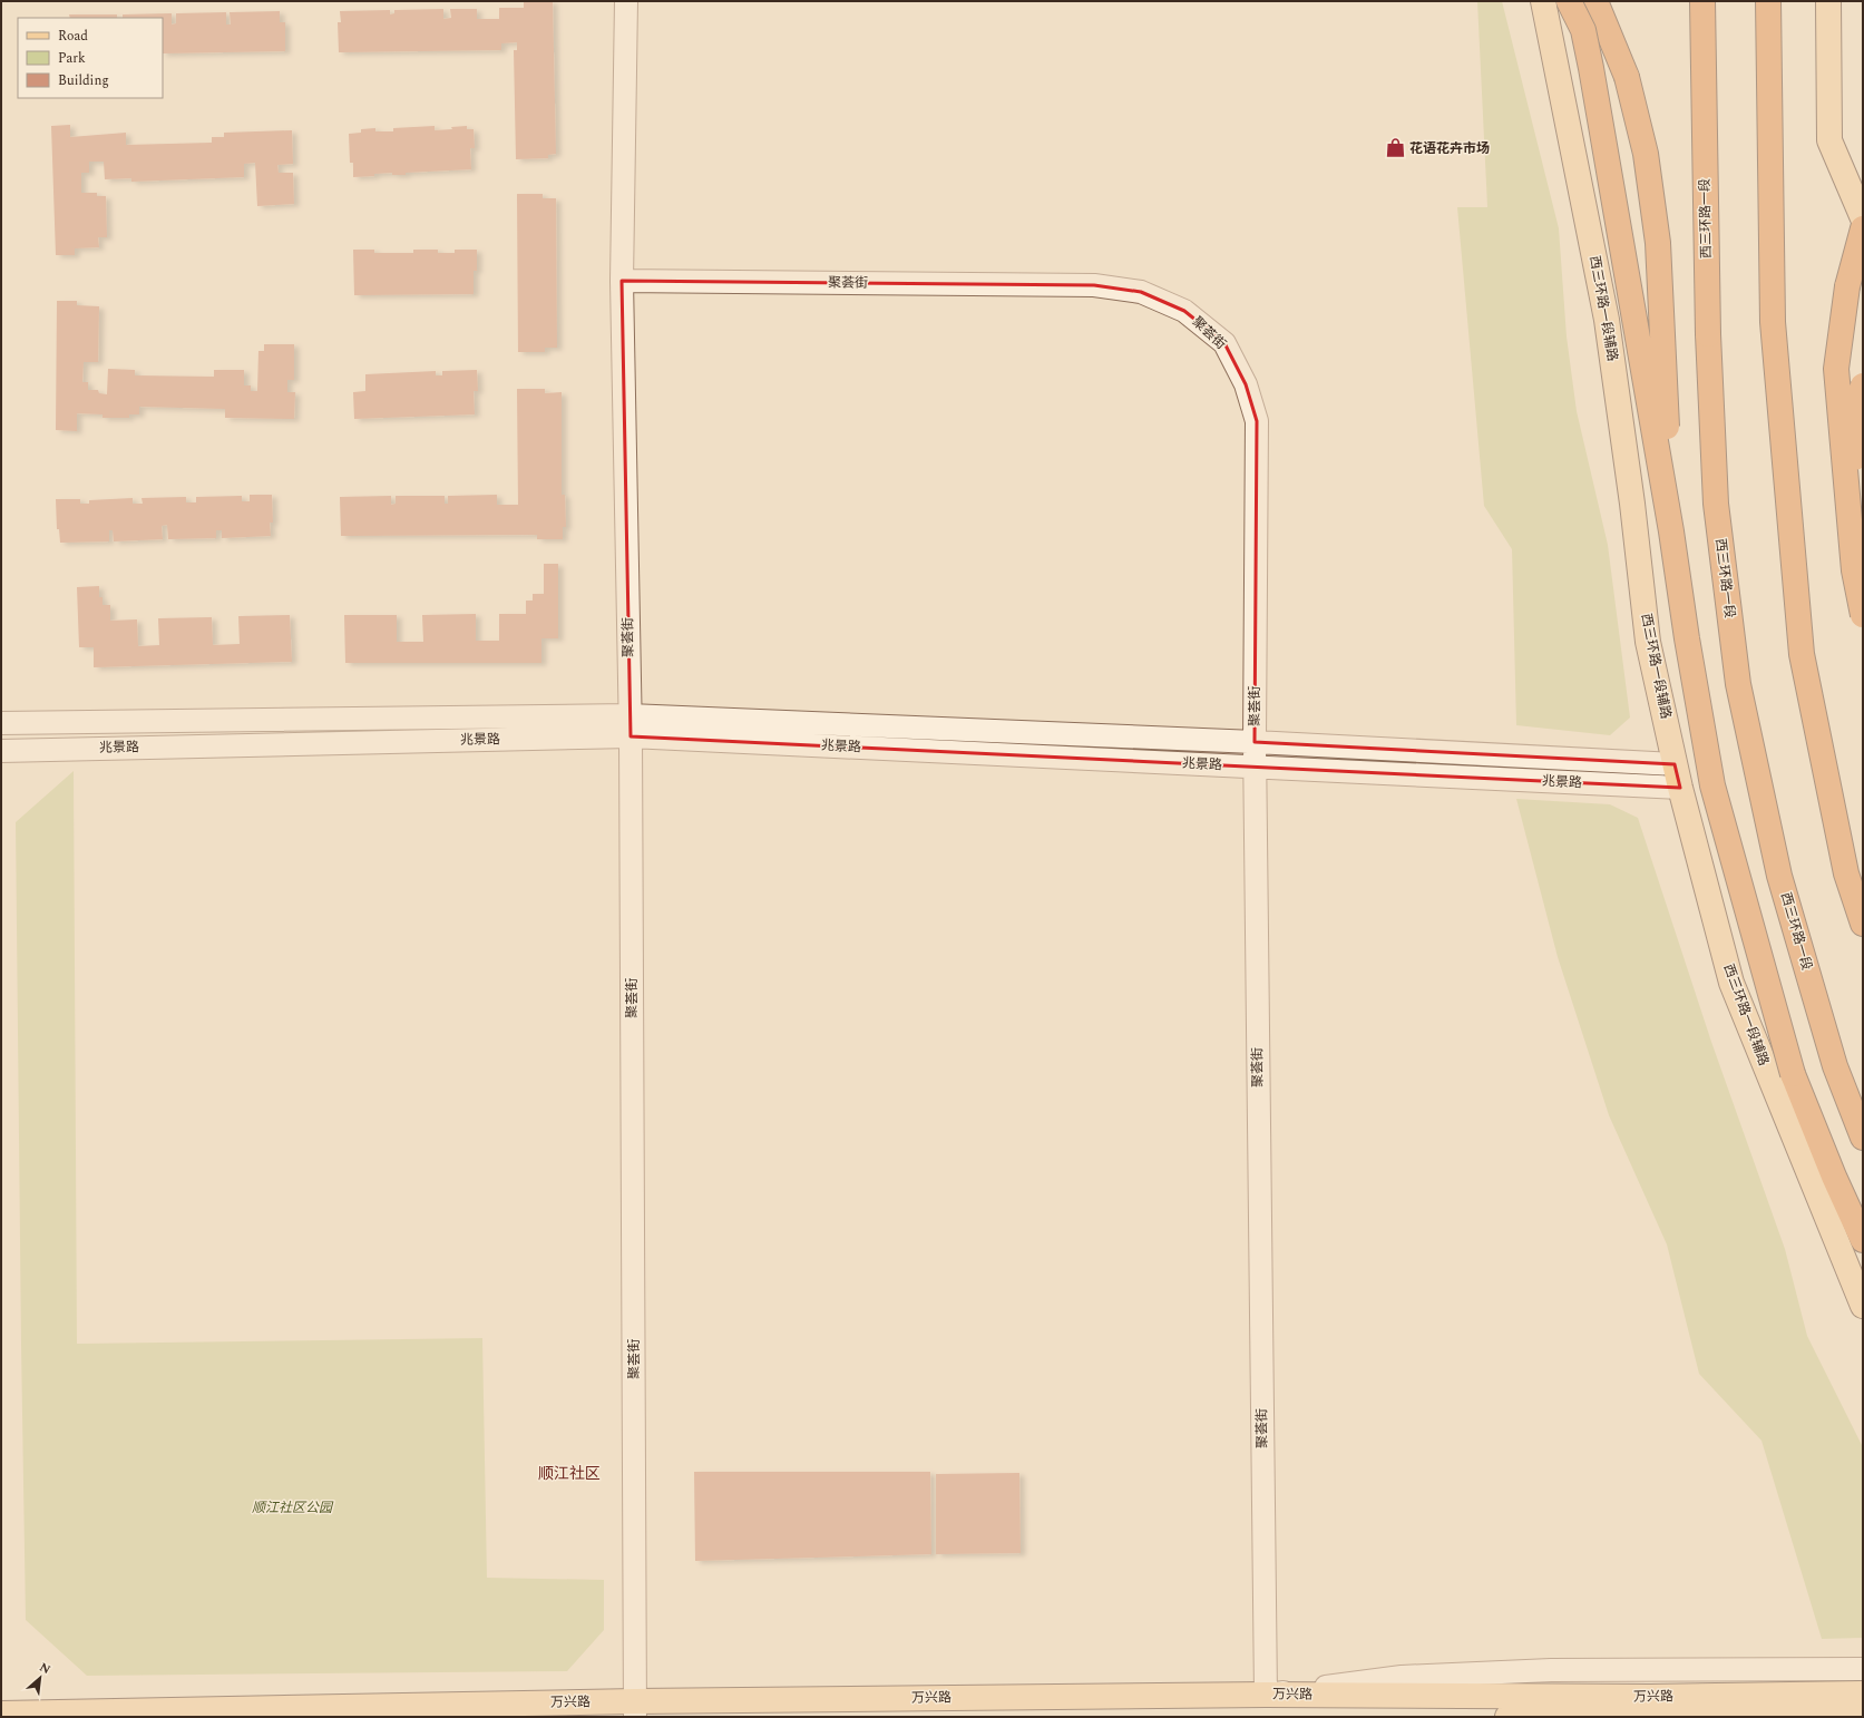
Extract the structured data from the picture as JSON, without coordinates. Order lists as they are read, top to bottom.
{
  "streets": {
    "highway": ["西三环路一段"],
    "main road": ["西三环路一段辅路", "万兴路"],
    "street": ["聚荟街", "兆景路"]
  },
  "crossings": [
    ["聚荟街", "兆景路"],
    ["聚荟街", "万兴路"],
    ["西三环路一段辅路", "兆景路"]
  ],
  "districts": ["顺江社区"],
  "parks": ["顺江社区公园"],
  "places": {
    "shop": ["花语花卉市场"]
  },
  "legend": ["Road", "Park", "Building"],
  "north": "top right"
}
